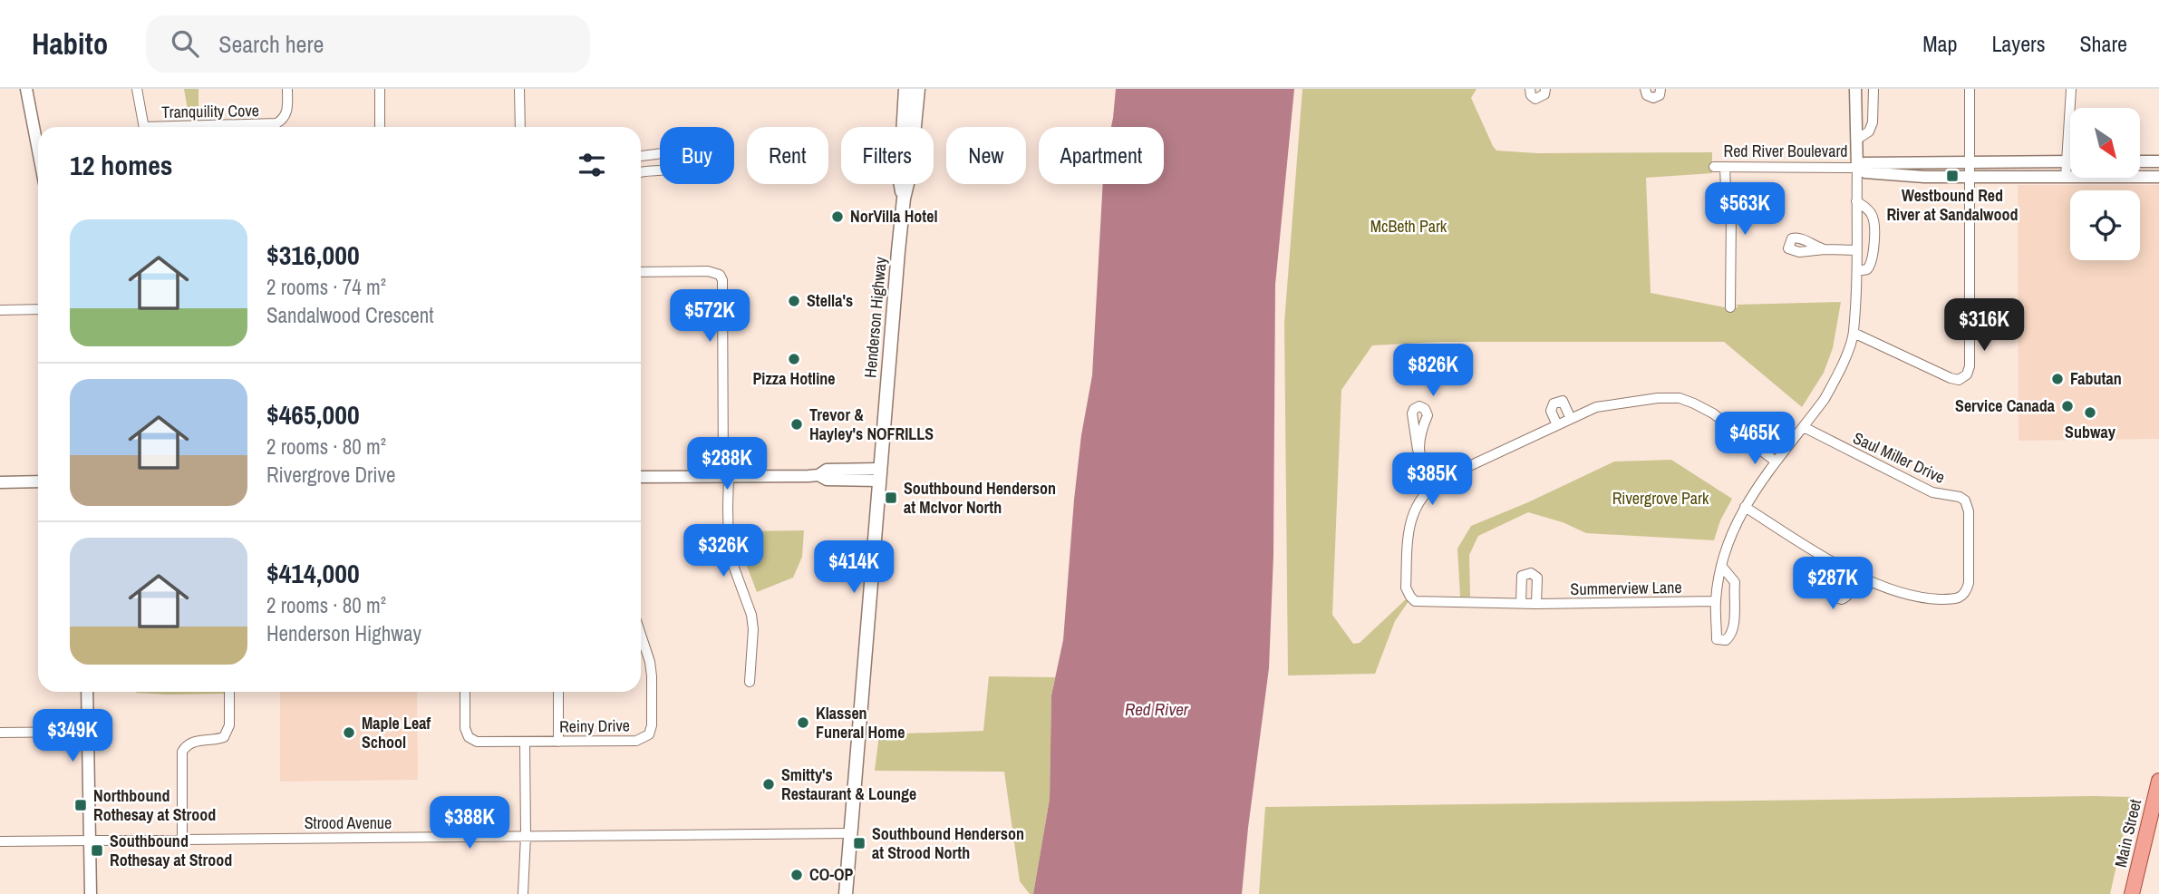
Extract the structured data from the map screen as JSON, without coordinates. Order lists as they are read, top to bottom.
{
  "streets": {
    "main road": ["Henderson Highway", "Main Street"],
    "street": [
      "Tranquility Cove",
      "Red River Boulevard",
      "Saul Miller Drive",
      "Summerview Lane",
      "Reiny Drive",
      "Strood Avenue"
    ]
  },
  "crossings": [
    ["Henderson Highway", "Strood Avenue"]
  ],
  "water": ["Red River"],
  "parks": ["McBeth Park", "Rivergrove Park"],
  "places": {
    "transit": [
      "Westbound Red River at Sandalwood",
      "Southbound Henderson at McIvor North",
      "Northbound Rothesay at Strood",
      "Southbound Henderson at Strood North",
      "Southbound Rothesay at Strood"
    ],
    "other": [
      "NorVilla Hotel",
      "Stella's",
      "Pizza Hotline",
      "Fabutan",
      "Service Canada",
      "Subway",
      "Trevor & Hayley's NOFRILLS",
      "Klassen Funeral Home",
      "Maple Leaf School",
      "Smitty's Restaurant & Lounge",
      "CO-OP"
    ]
  },
  "north": "bottom right",
  "page": {
    "header": "Habito",
    "search": "Search here",
    "nav": ["Map", "Layers", "Share"],
    "chip": [
      "Buy",
      "Rent",
      "Filters",
      "New",
      "Apartment"
    ],
    "heading": "12 homes",
    "price": [
      "$563K",
      "$572K",
      "$316K",
      "$826K",
      "$465K",
      "$288K",
      "$385K",
      "$326K",
      "$414K",
      "$287K",
      "$349K",
      "$388K"
    ],
    "list": [
      {
        "name": "$316,000",
        "note": "2 rooms · 74 m² · Sandalwood Crescent"
      },
      {
        "name": "$465,000",
        "note": "2 rooms · 80 m² · Rivergrove Drive"
      },
      {
        "name": "$414,000",
        "note": "2 rooms · 80 m² · Henderson Highway"
      }
    ]
  }
}
